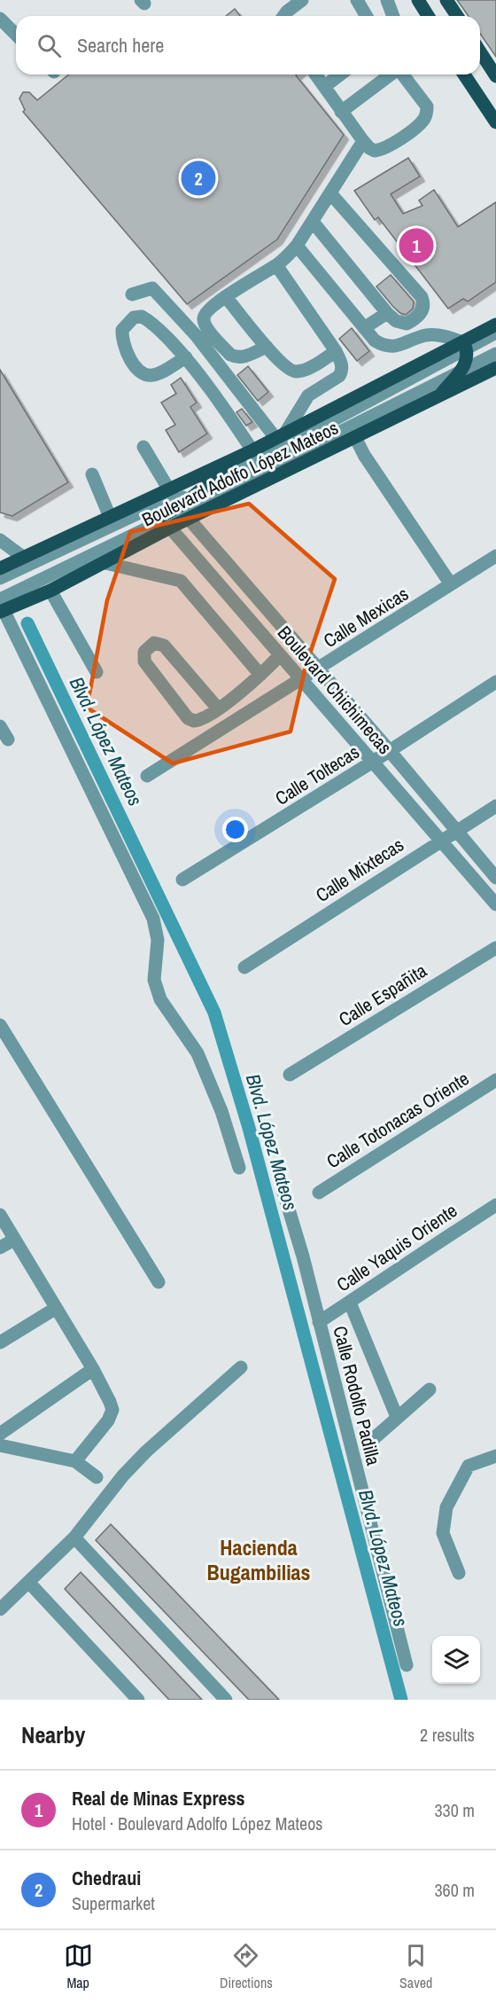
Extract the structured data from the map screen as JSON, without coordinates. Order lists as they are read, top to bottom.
{
  "streets": {
    "main road": ["Boulevard Adolfo López Mateos"],
    "street": [
      "Calle Mexicas",
      "Boulevard Chichimecas",
      "Calle Toltecas",
      "Calle Mixtecas",
      "Calle Españita",
      "Calle Totonacas Oriente",
      "Calle Yaquis Oriente",
      "Calle Rodolfo Padilla"
    ]
  },
  "crossings": [
    ["Boulevard Adolfo López Mateos", "Boulevard Chichimecas"],
    ["Calle Mexicas", "Boulevard Chichimecas"],
    ["Boulevard Chichimecas", "Calle Toltecas"],
    ["Boulevard Chichimecas", "Calle Mixtecas"],
    ["Calle Yaquis Oriente", "Calle Rodolfo Padilla"]
  ],
  "districts": ["Hacienda Bugambilias"],
  "water": ["Blvd. López Mateos"],
  "page": {
    "search": "Search here",
    "pins": ["2", "1"],
    "heading": ["Nearby", "2 results"],
    "list": [
      {
        "mark": "1",
        "name": "Real de Minas Express",
        "note": "Hotel · Boulevard Adolfo López Mateos",
        "value": "330 m"
      },
      {
        "mark": "2",
        "name": "Chedraui",
        "note": "Supermarket",
        "value": "360 m"
      }
    ],
    "nav": ["Map", "Directions", "Saved"]
  }
}
